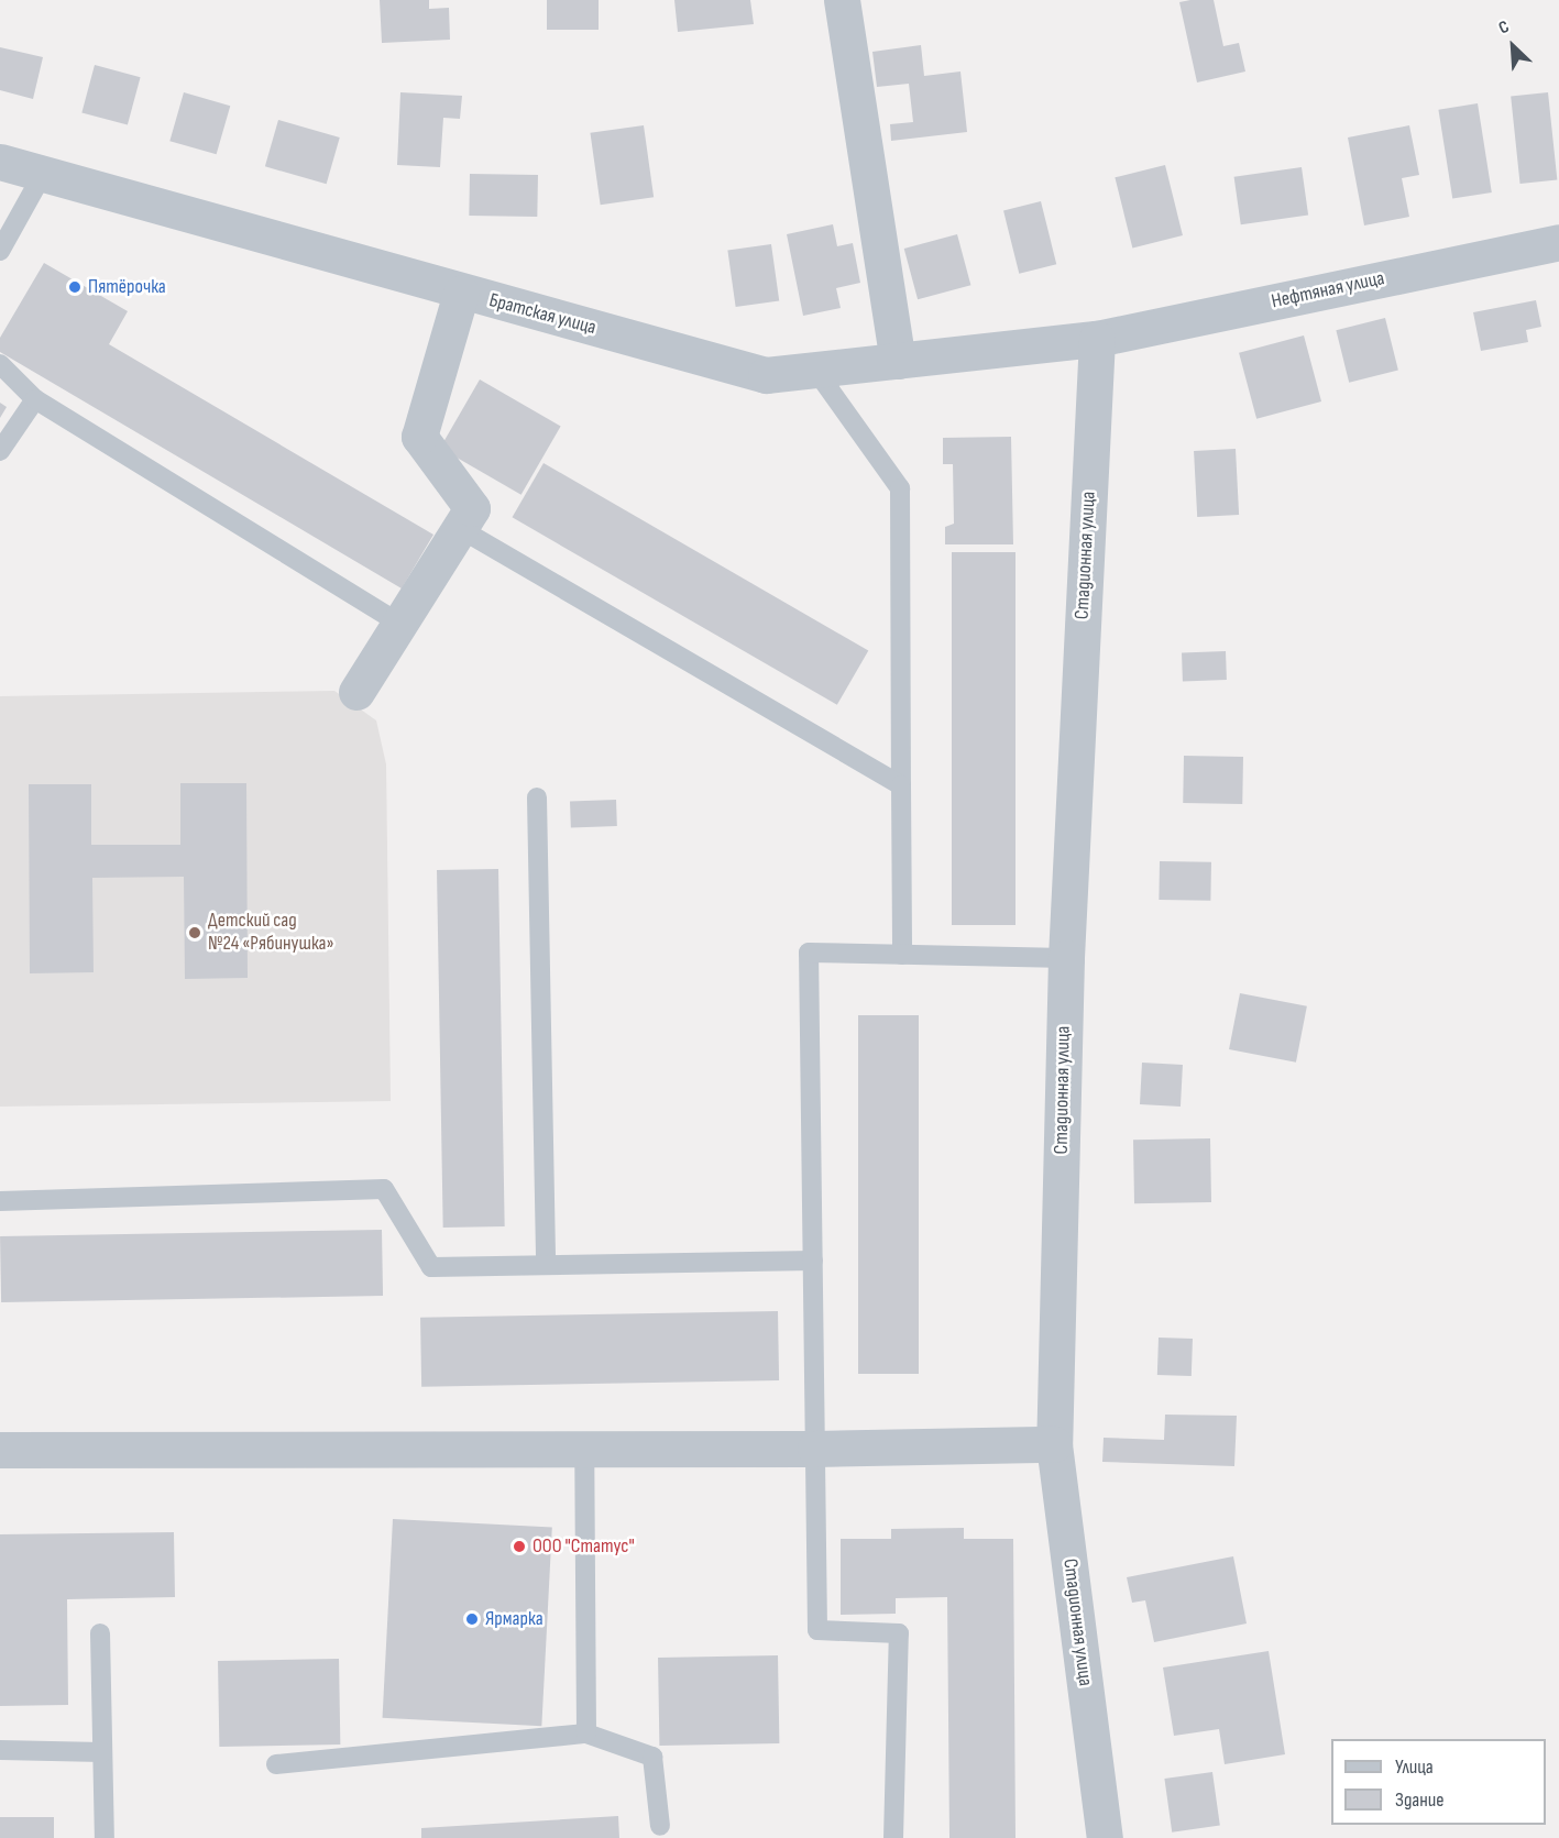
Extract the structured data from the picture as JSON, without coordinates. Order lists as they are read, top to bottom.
{
  "streets": {
    "street": ["Нефтяная улица", "Братская улица", "Стадионная улица"]
  },
  "crossings": [
    ["Нефтяная улица", "Братская улица"],
    ["Нефтяная улица", "Стадионная улица"],
    ["Братская улица", "Стадионная улица"]
  ],
  "places": [
    "Пятёрочка",
    "Детский сад №24 «Рябинушка»",
    "ООО \"Статус\"",
    "Ярмарка"
  ],
  "legend": ["Улица", "Здание"],
  "north": "top left"
}
